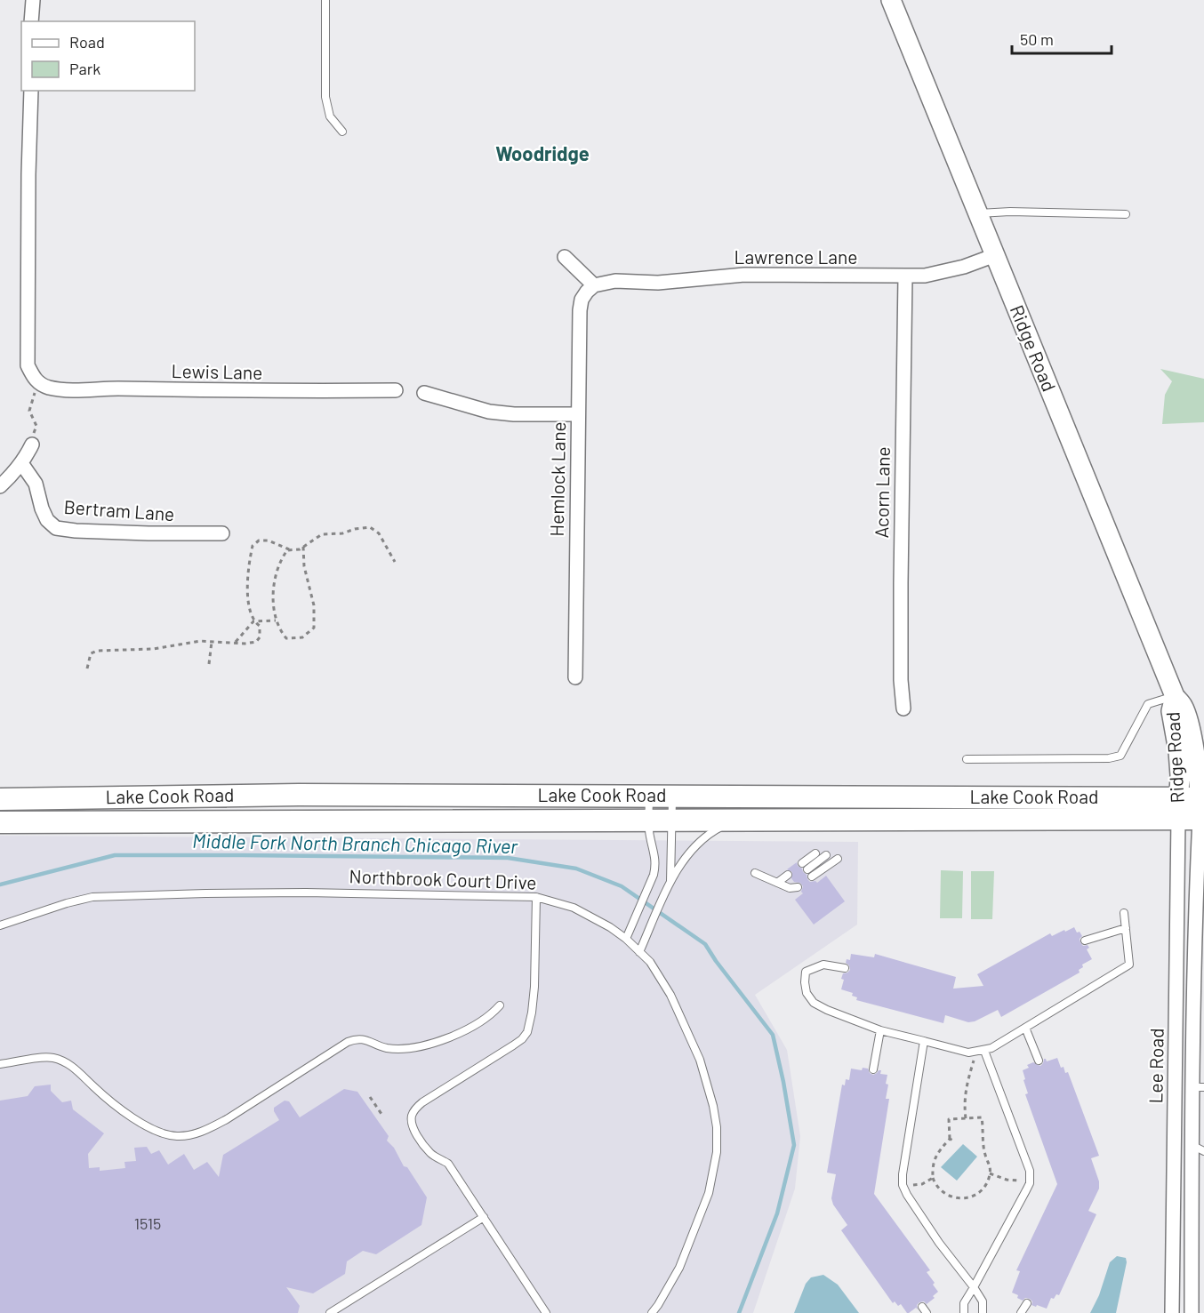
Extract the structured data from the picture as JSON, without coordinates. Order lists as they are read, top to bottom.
{
  "streets": {
    "main road": ["Lake Cook Road"],
    "street": [
      "Lawrence Lane",
      "Ridge Road",
      "Lewis Lane",
      "Hemlock Lane",
      "Acorn Lane",
      "Bertram Lane",
      "Lee Road"
    ],
    "lane": ["Northbrook Court Drive"]
  },
  "crossings": [
    ["Lawrence Lane", "Ridge Road"],
    ["Lawrence Lane", "Hemlock Lane"],
    ["Lawrence Lane", "Acorn Lane"],
    ["Ridge Road", "Lake Cook Road"],
    ["Ridge Road", "Lee Road"],
    ["Lake Cook Road", "Lee Road"]
  ],
  "districts": ["Woodridge"],
  "water": ["Middle Fork North Branch Chicago River"],
  "house_numbers": ["1515"],
  "legend": ["Road", "Park"],
  "scale_bar": "50 m"
}
